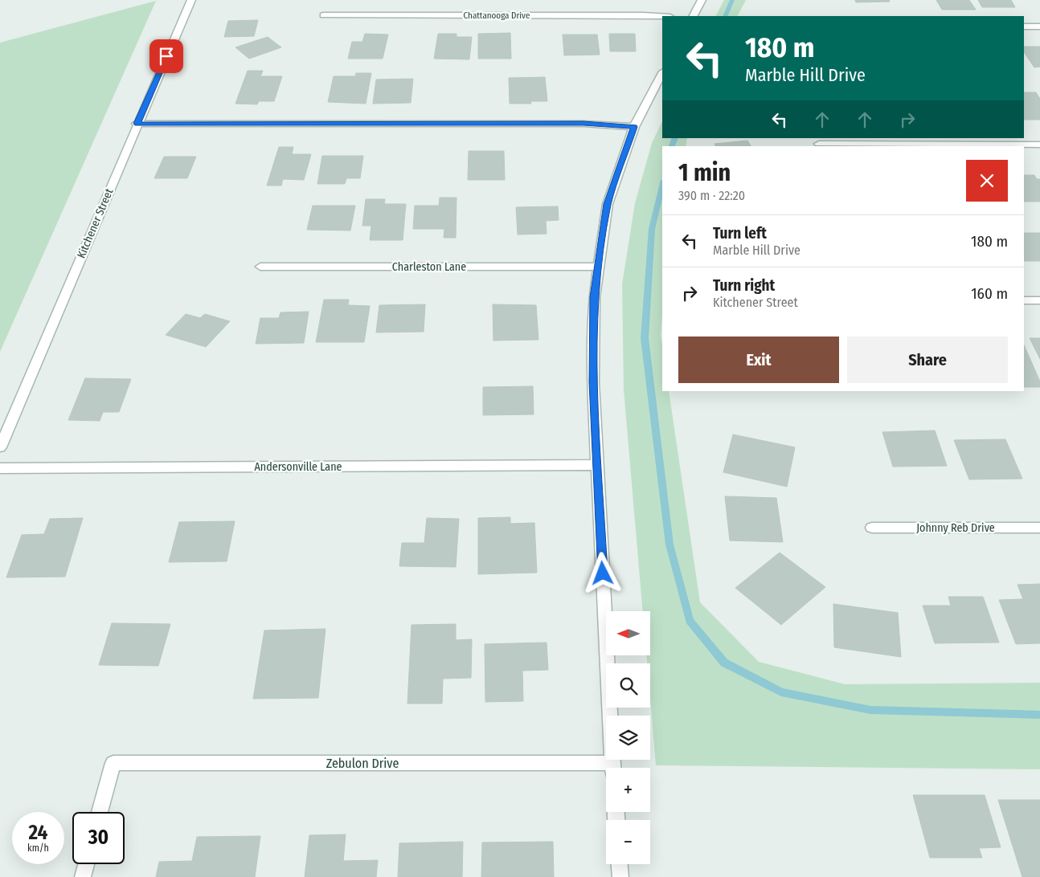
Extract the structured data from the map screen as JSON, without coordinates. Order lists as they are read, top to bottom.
{
  "streets": {
    "street": [
      "Chattanooga Drive",
      "Kitchener Street",
      "Charleston Lane",
      "Andersonville Lane",
      "Johnny Reb Drive",
      "Zebulon Drive"
    ]
  },
  "north": "left",
  "page": {
    "turn": ["180 m", "Marble Hill Drive"],
    "heading": ["1 min", "390 m · 22:20"],
    "list": [
      {
        "name": "Turn left",
        "note": "Marble Hill Drive",
        "value": "180 m"
      },
      {
        "name": "Turn right",
        "note": "Kitchener Street",
        "value": "160 m"
      }
    ],
    "buttons": ["Exit", "Share"],
    "map_buttons": ["+", "−"],
    "speed": "24 km/h",
    "limit": "30"
  }
}
